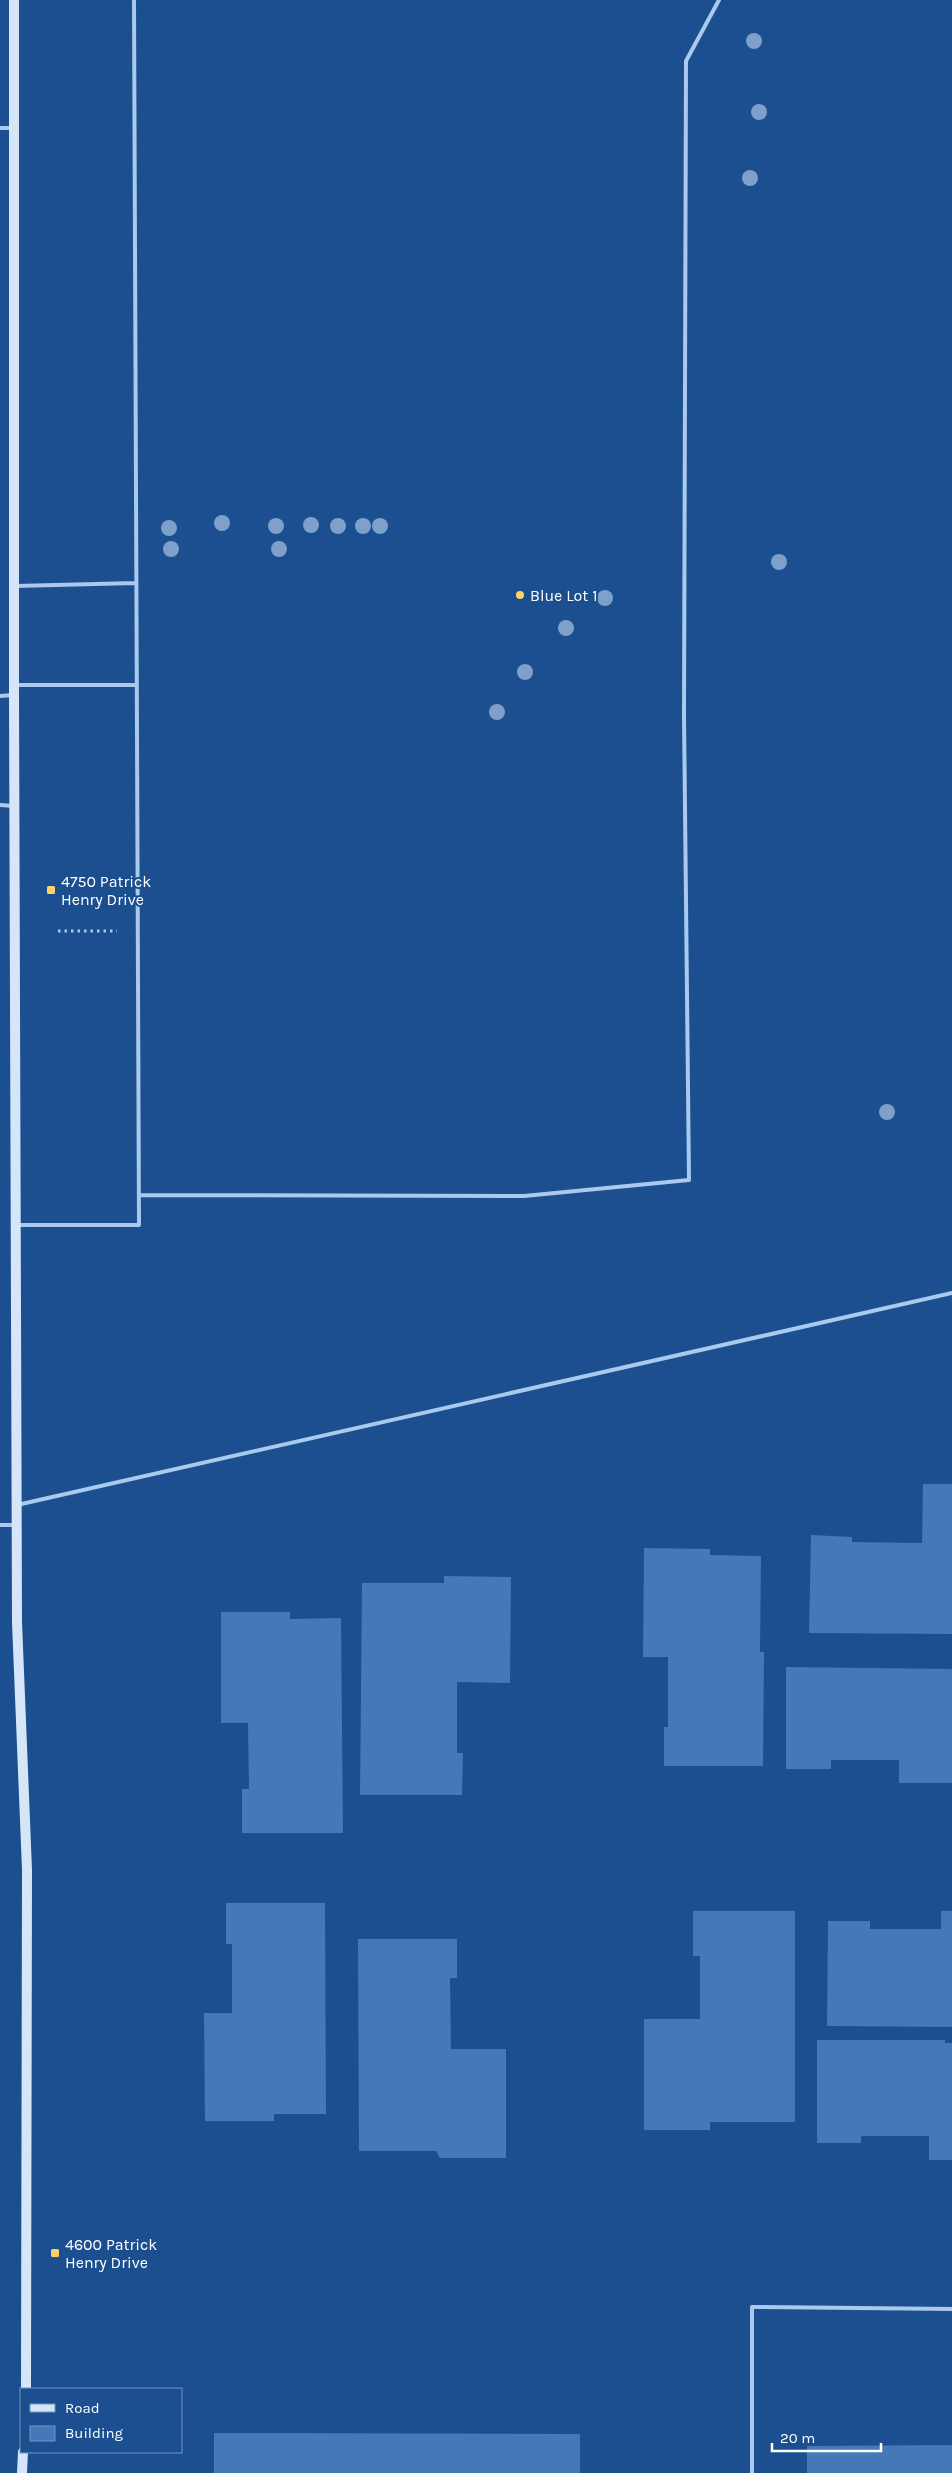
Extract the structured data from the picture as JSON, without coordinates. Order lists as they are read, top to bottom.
{
  "places": {
    "other": ["Blue Lot 1"],
    "transit": ["4750 Patrick Henry Drive", "4600 Patrick Henry Drive"]
  },
  "legend": ["Road", "Building"],
  "scale_bar": "20 m"
}
